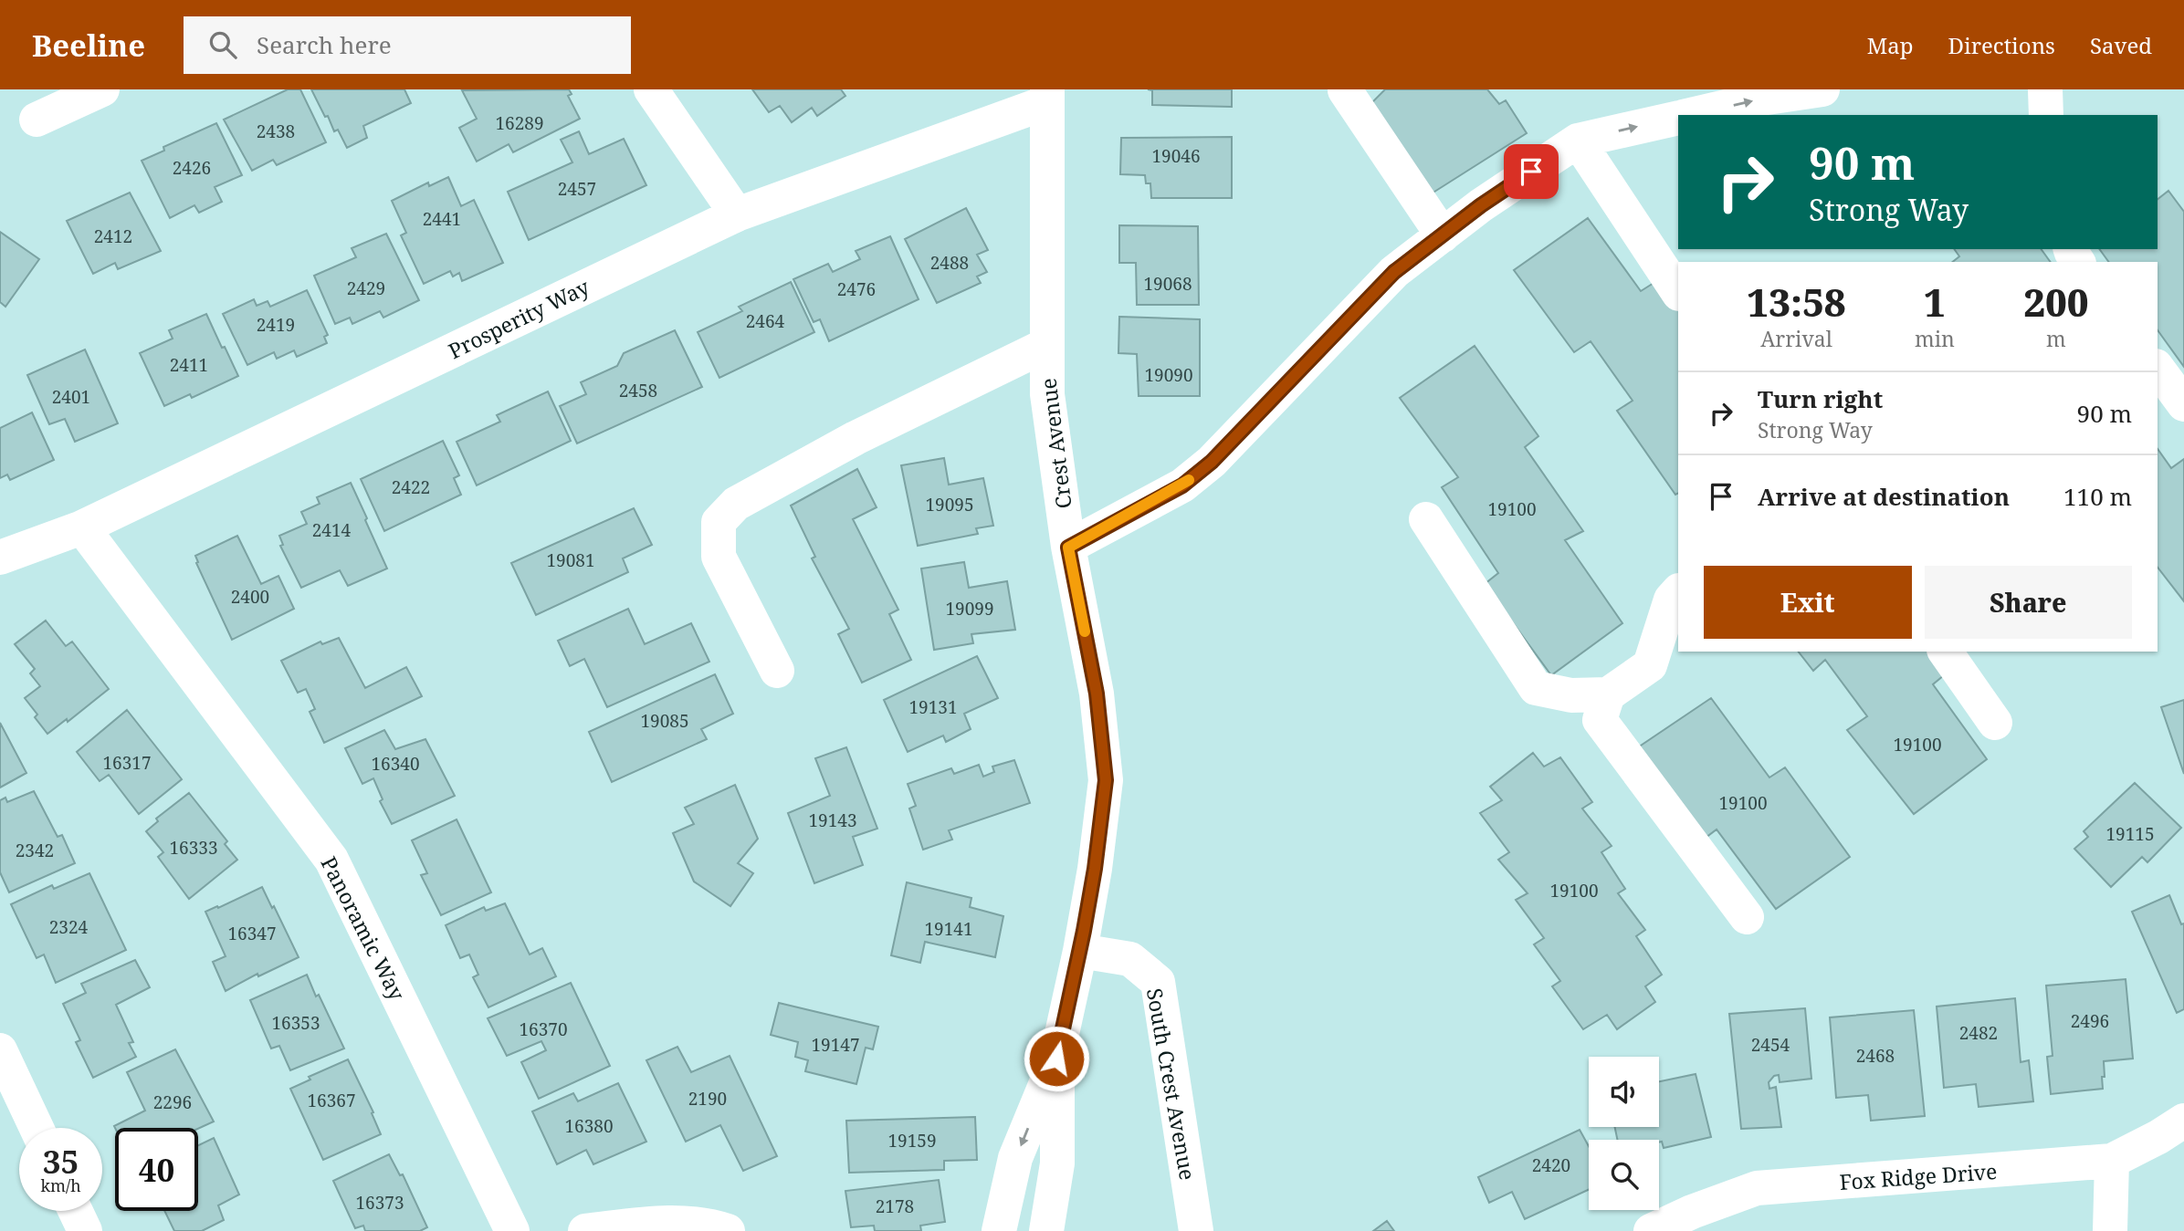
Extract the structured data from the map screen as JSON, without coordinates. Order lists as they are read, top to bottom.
{
  "streets": {
    "street": [
      "Prosperity Way",
      "Crest Avenue",
      "Panoramic Way",
      "South Crest Avenue",
      "Fox Ridge Drive"
    ]
  },
  "crossings": [
    ["Prosperity Way", "Crest Avenue"],
    ["Prosperity Way", "Panoramic Way"],
    ["Crest Avenue", "South Crest Avenue"]
  ],
  "house_numbers": [
    "16289",
    "2438",
    "19046",
    "2426",
    "2457",
    "2441",
    "2412",
    "2488",
    "19068",
    "2429",
    "2476",
    "2464",
    "2419",
    "2411",
    "19090",
    "2458",
    "2401",
    "2422",
    "19095",
    "19100",
    "2414",
    "19081",
    "2400",
    "19099",
    "19131",
    "19085",
    "19100",
    "16317",
    "16340",
    "19100",
    "19143",
    "19115",
    "16333",
    "2342",
    "19100",
    "2324",
    "19141",
    "16347",
    "2496",
    "16353",
    "16370",
    "2482",
    "19147",
    "2454",
    "2468",
    "2190",
    "16367",
    "2296",
    "16380",
    "19159",
    "2420",
    "16373",
    "2178"
  ],
  "page": {
    "header": "Beeline",
    "search": "Search here",
    "nav": ["Map", "Directions", "Saved"],
    "turn": ["90 m", "Strong Way"],
    "eta": [
      "13:58",
      "Arrival",
      "1",
      "min",
      "200",
      "m"
    ],
    "list": [
      {
        "name": "Turn right",
        "note": "Strong Way",
        "value": "90 m"
      },
      {
        "name": "Arrive at destination",
        "value": "110 m"
      }
    ],
    "buttons": ["Exit", "Share"],
    "speed": "35 km/h",
    "limit": "40"
  }
}
